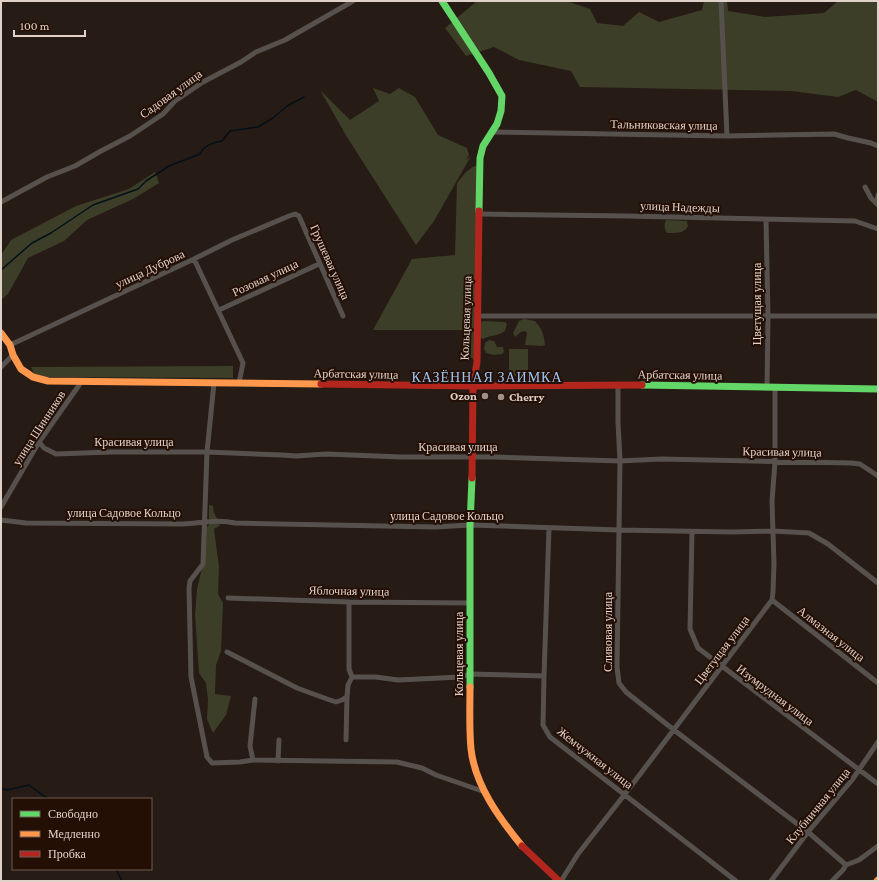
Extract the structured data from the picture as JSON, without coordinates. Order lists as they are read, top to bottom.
{
  "streets": {
    "street": [
      "Садовая улица",
      "Тальниковская улица",
      "улица Надежды",
      "Грушевая улица",
      "улица Дуброва",
      "Розовая улица",
      "Цветущая улица",
      "Кольцевая улица",
      "Арбатская улица",
      "улица Шинников",
      "Красивая улица",
      "улица Садовое Кольцо",
      "Яблочная улица",
      "Сливовая улица",
      "Алмазная улица",
      "Изумрудная улица",
      "Жемчужная улица",
      "Клубничная улица"
    ]
  },
  "crossings": [
    ["Тальниковская улица", "Кольцевая улица"],
    ["улица Надежды", "Цветущая улица"],
    ["улица Надежды", "Кольцевая улица"],
    ["Грушевая улица", "улица Дуброва"],
    ["Грушевая улица", "Розовая улица"],
    ["улица Дуброва", "Арбатская улица"],
    ["Цветущая улица", "Кольцевая улица"],
    ["Цветущая улица", "Арбатская улица"],
    ["Цветущая улица", "Сливовая улица"],
    ["Цветущая улица", "Алмазная улица"],
    ["Цветущая улица", "Изумрудная улица"],
    ["Цветущая улица", "Жемчужная улица"],
    ["Кольцевая улица", "Арбатская улица"],
    ["Кольцевая улица", "Красивая улица"],
    ["Кольцевая улица", "улица Садовое Кольцо"],
    ["Кольцевая улица", "Яблочная улица"],
    ["Арбатская улица", "улица Шинников"],
    ["Арбатская улица", "Сливовая улица"],
    ["улица Шинников", "Красивая улица"],
    ["Красивая улица", "Сливовая улица"],
    ["улица Садовое Кольцо", "Сливовая улица"],
    ["улица Садовое Кольцо", "Изумрудная улица"],
    ["улица Садовое Кольцо", "Жемчужная улица"],
    ["Сливовая улица", "Клубничная улица"],
    ["Изумрудная улица", "Клубничная улица"]
  ],
  "districts": ["КАЗЁННАЯ ЗАИМКА"],
  "places": ["Ozon", "Cherry"],
  "legend": ["Свободно", "Медленно", "Пробка"],
  "scale_bar": "100 m"
}
